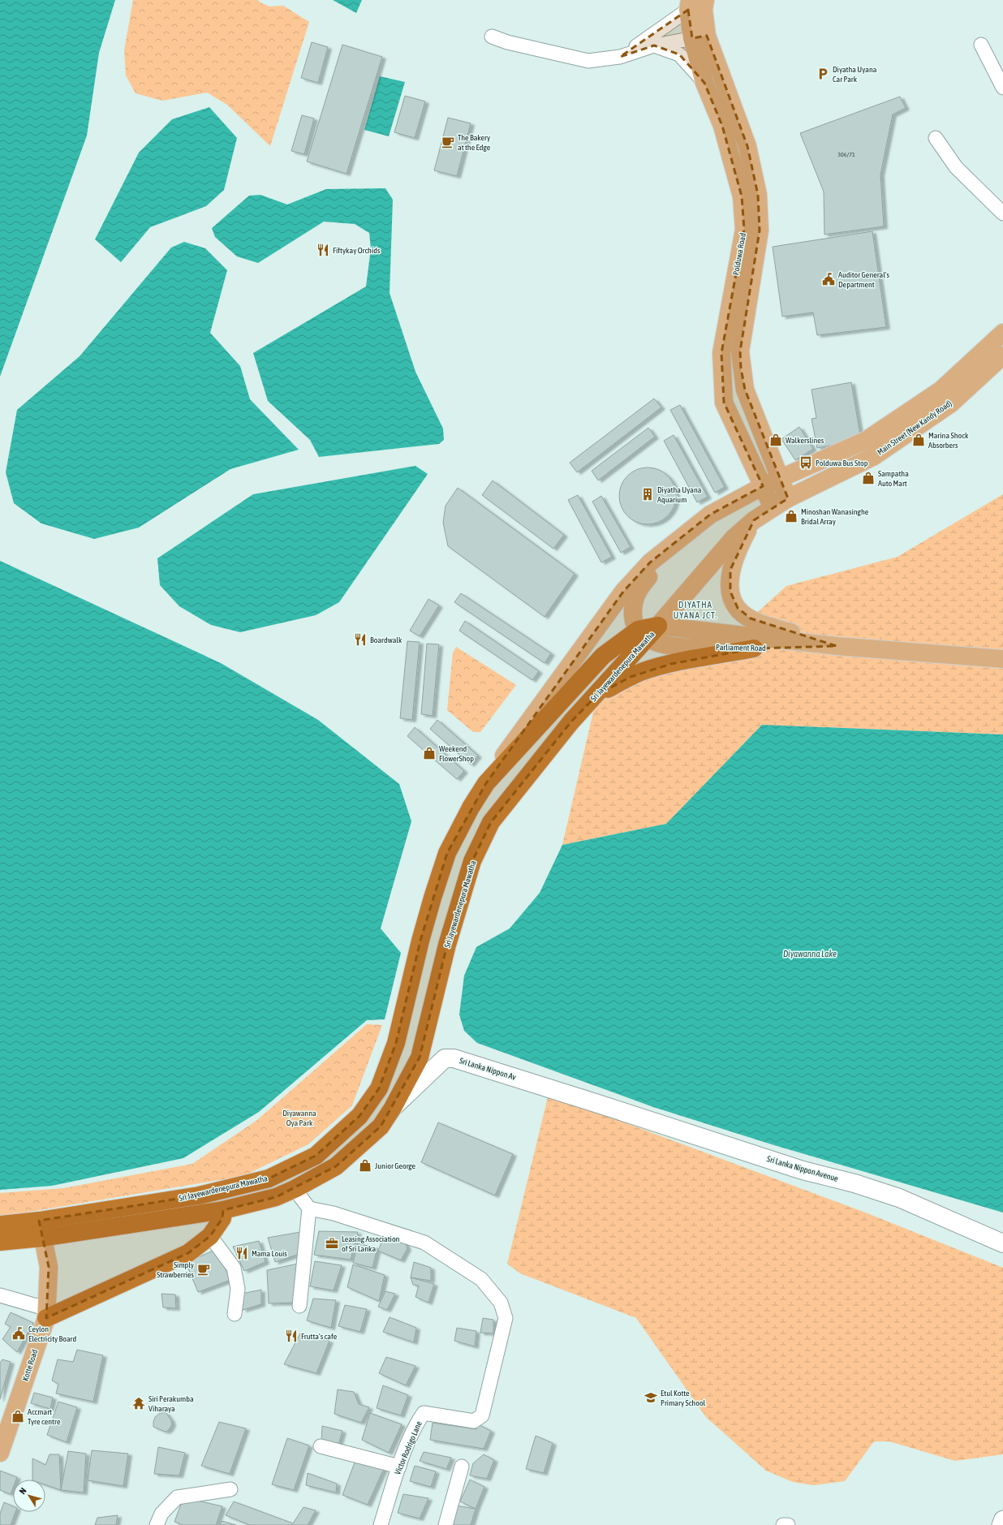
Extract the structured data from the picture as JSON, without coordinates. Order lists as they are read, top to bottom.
{
  "streets": {
    "highway": ["Sri Jayewardenepura Mawatha"],
    "main road": [
      "Polduwa Road",
      "Main Street (New Kandy Road)",
      "Parliament Road",
      "Kotte Road"
    ],
    "street": ["Sri Lanka Nippon Av", "Sri Lanka Nippon Avenue", "Victor Rodrigo Lane"]
  },
  "crossings": [
    ["Polduwa Road", "Main Street (New Kandy Road)"],
    ["Main Street (New Kandy Road)", "Parliament Road"],
    ["Main Street (New Kandy Road)", "Sri Jayewardenepura Mawatha"],
    ["Parliament Road", "Sri Jayewardenepura Mawatha"],
    ["Sri Jayewardenepura Mawatha", "Sri Lanka Nippon Av"],
    ["Sri Jayewardenepura Mawatha", "Kotte Road"],
    ["Sri Lanka Nippon Av", "Sri Lanka Nippon Avenue"]
  ],
  "districts": ["DIYATHA UYANA JCT."],
  "water": ["Diyawanna Lake"],
  "parks": ["Diyawanna Oya Park"],
  "places": {
    "parking": ["Diyatha Uyana Car Park"],
    "cafe": ["The Bakery at the Edge", "Simply Strawberries"],
    "restaurant": [
      "Fiftykay Orchids",
      "Boardwalk",
      "Mama Louis",
      "Frutta’s cafe"
    ],
    "public building": ["Auditor General's Department", "Ceylon Electricity Board"],
    "shop": [
      "Walkerslines",
      "Marina Shock Absorbers",
      "Sampatha Auto Mart",
      "Minoshan Wanasinghe Bridal Array",
      "Weekend FlowerShop",
      "Junior George",
      "Accmart Tyre centre"
    ],
    "bus stop": ["Polduwa Bus Stop"],
    "building": ["Diyatha Uyana Aquarium"],
    "office": ["Leasing Association of Sri Lanka"],
    "school or university": ["Etul Kotte Primary School"],
    "temple": ["Siri Perakumba Viharaya"]
  },
  "house_numbers": ["306/71"],
  "north": "top left"
}
